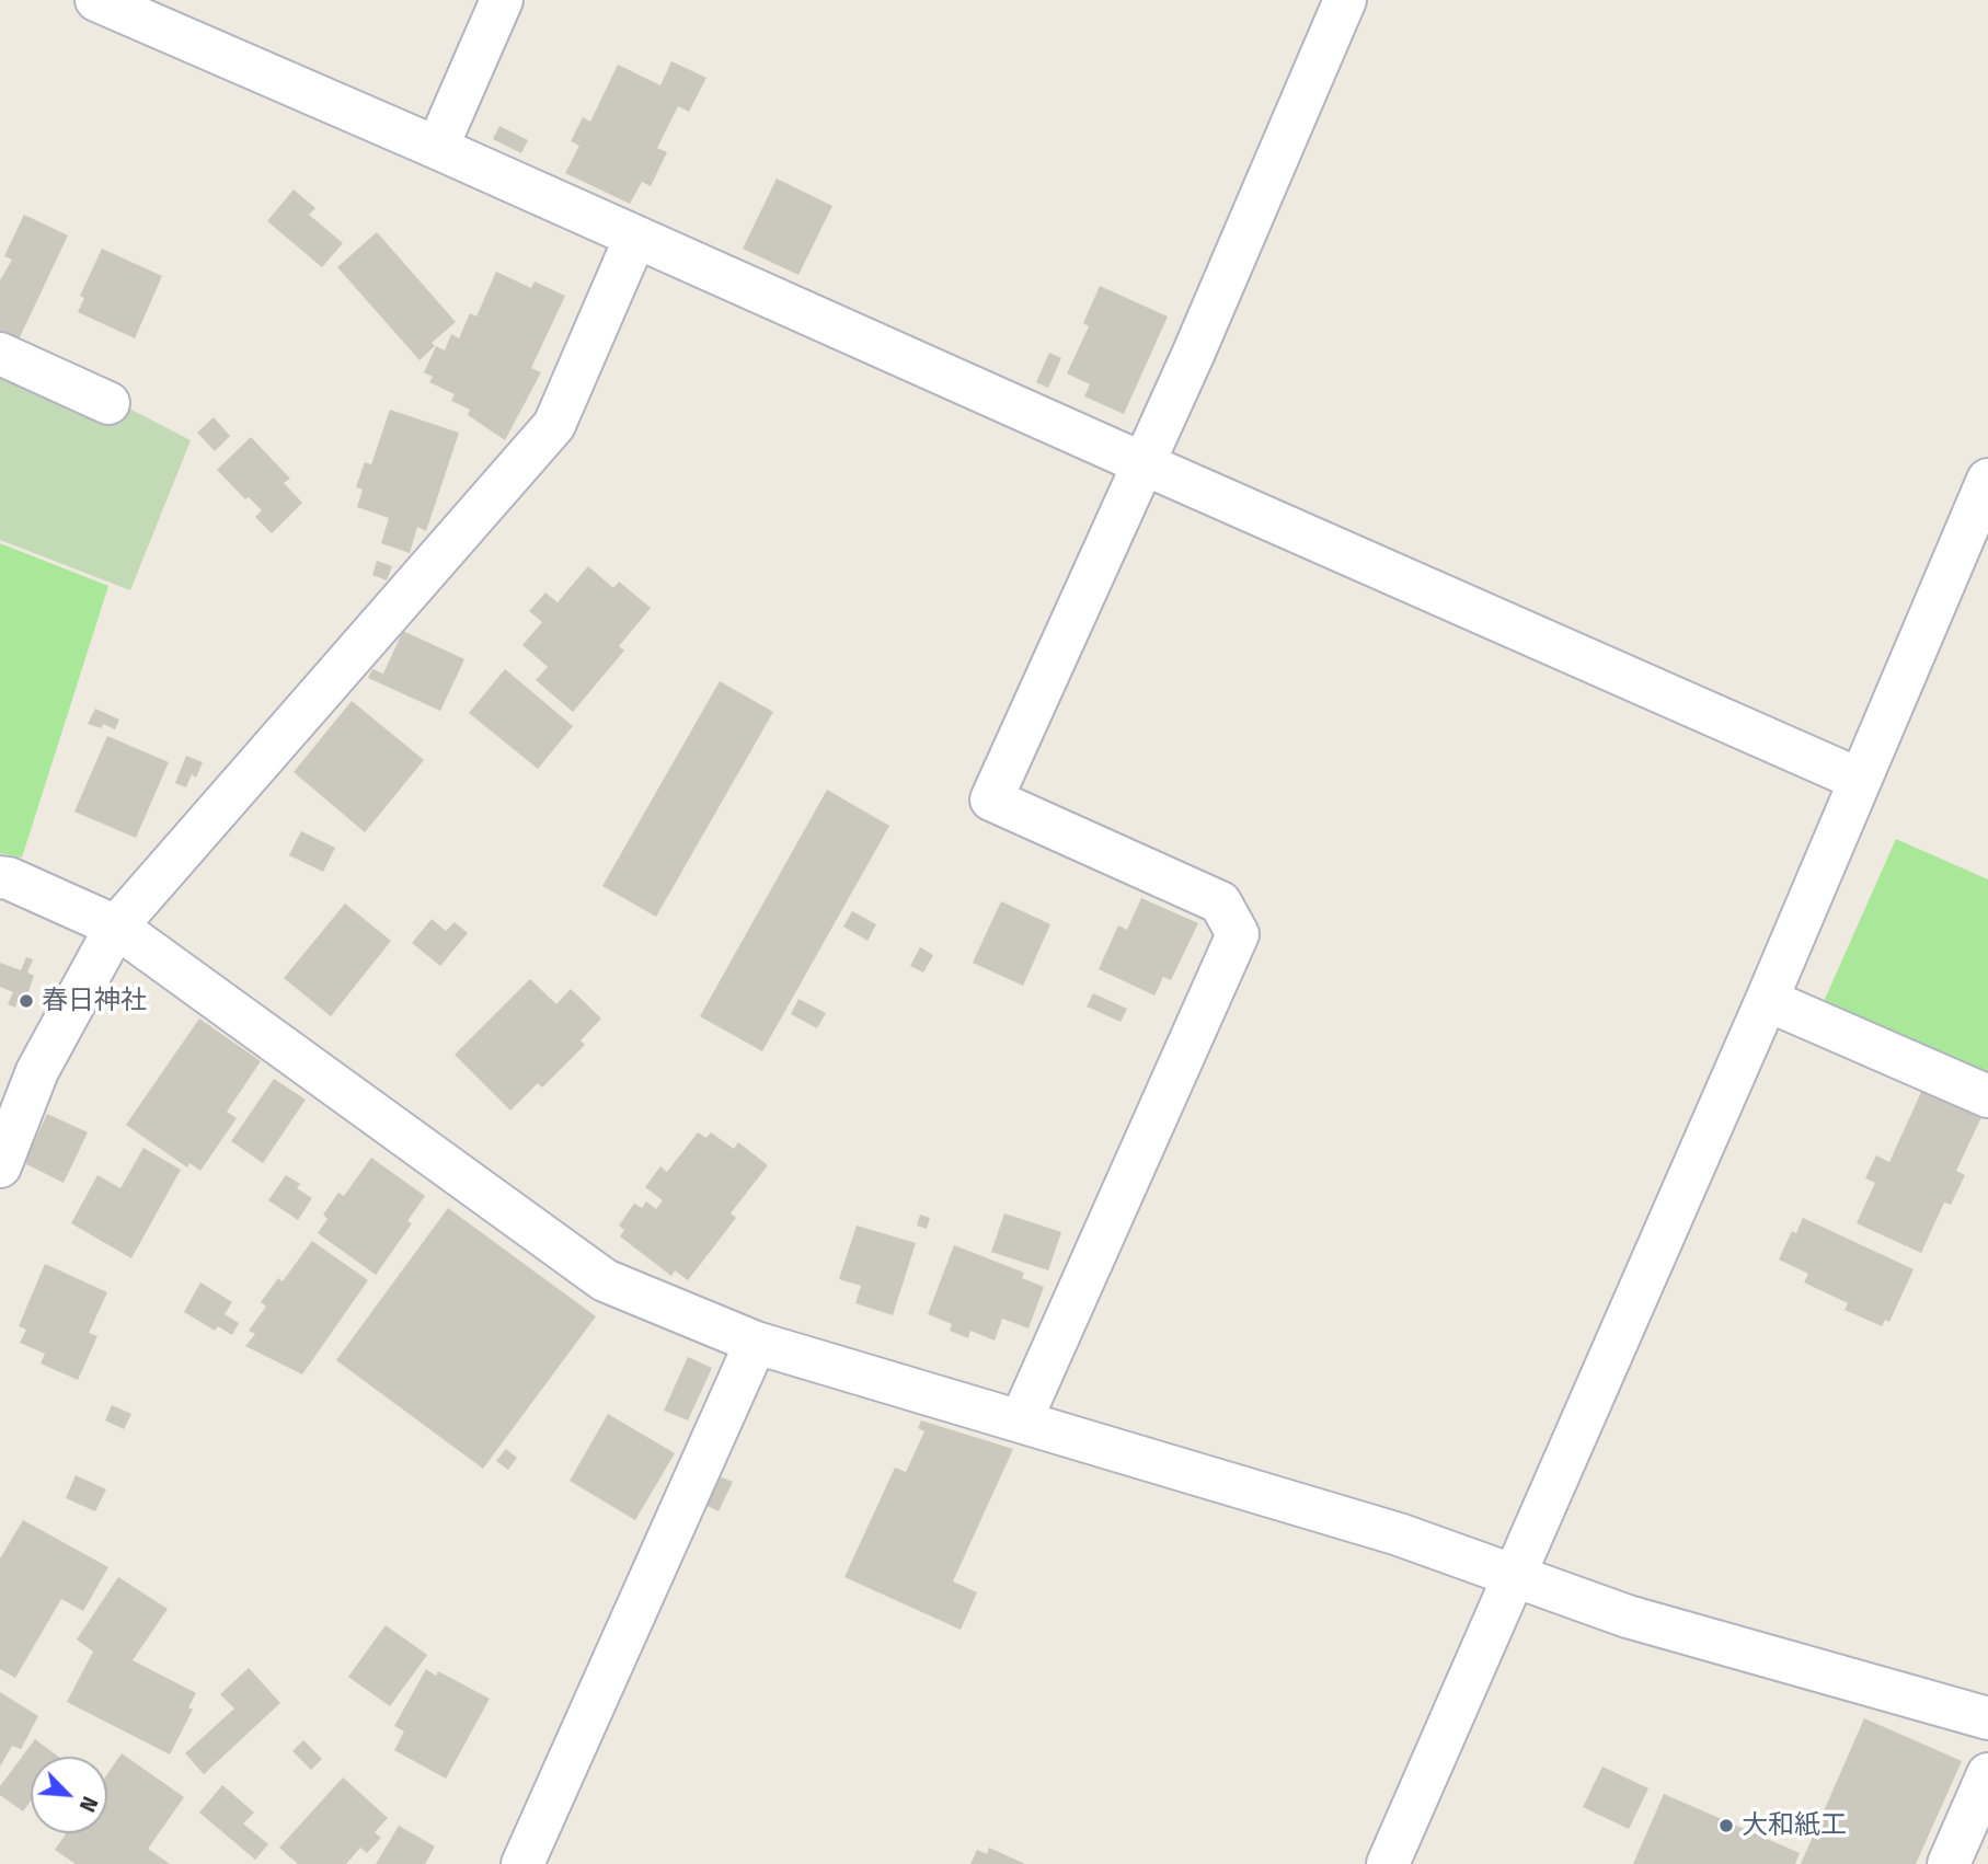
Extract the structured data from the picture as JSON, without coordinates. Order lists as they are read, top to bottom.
{
  "places": ["春日神社", "大和紙工"],
  "north": "bottom right"
}
